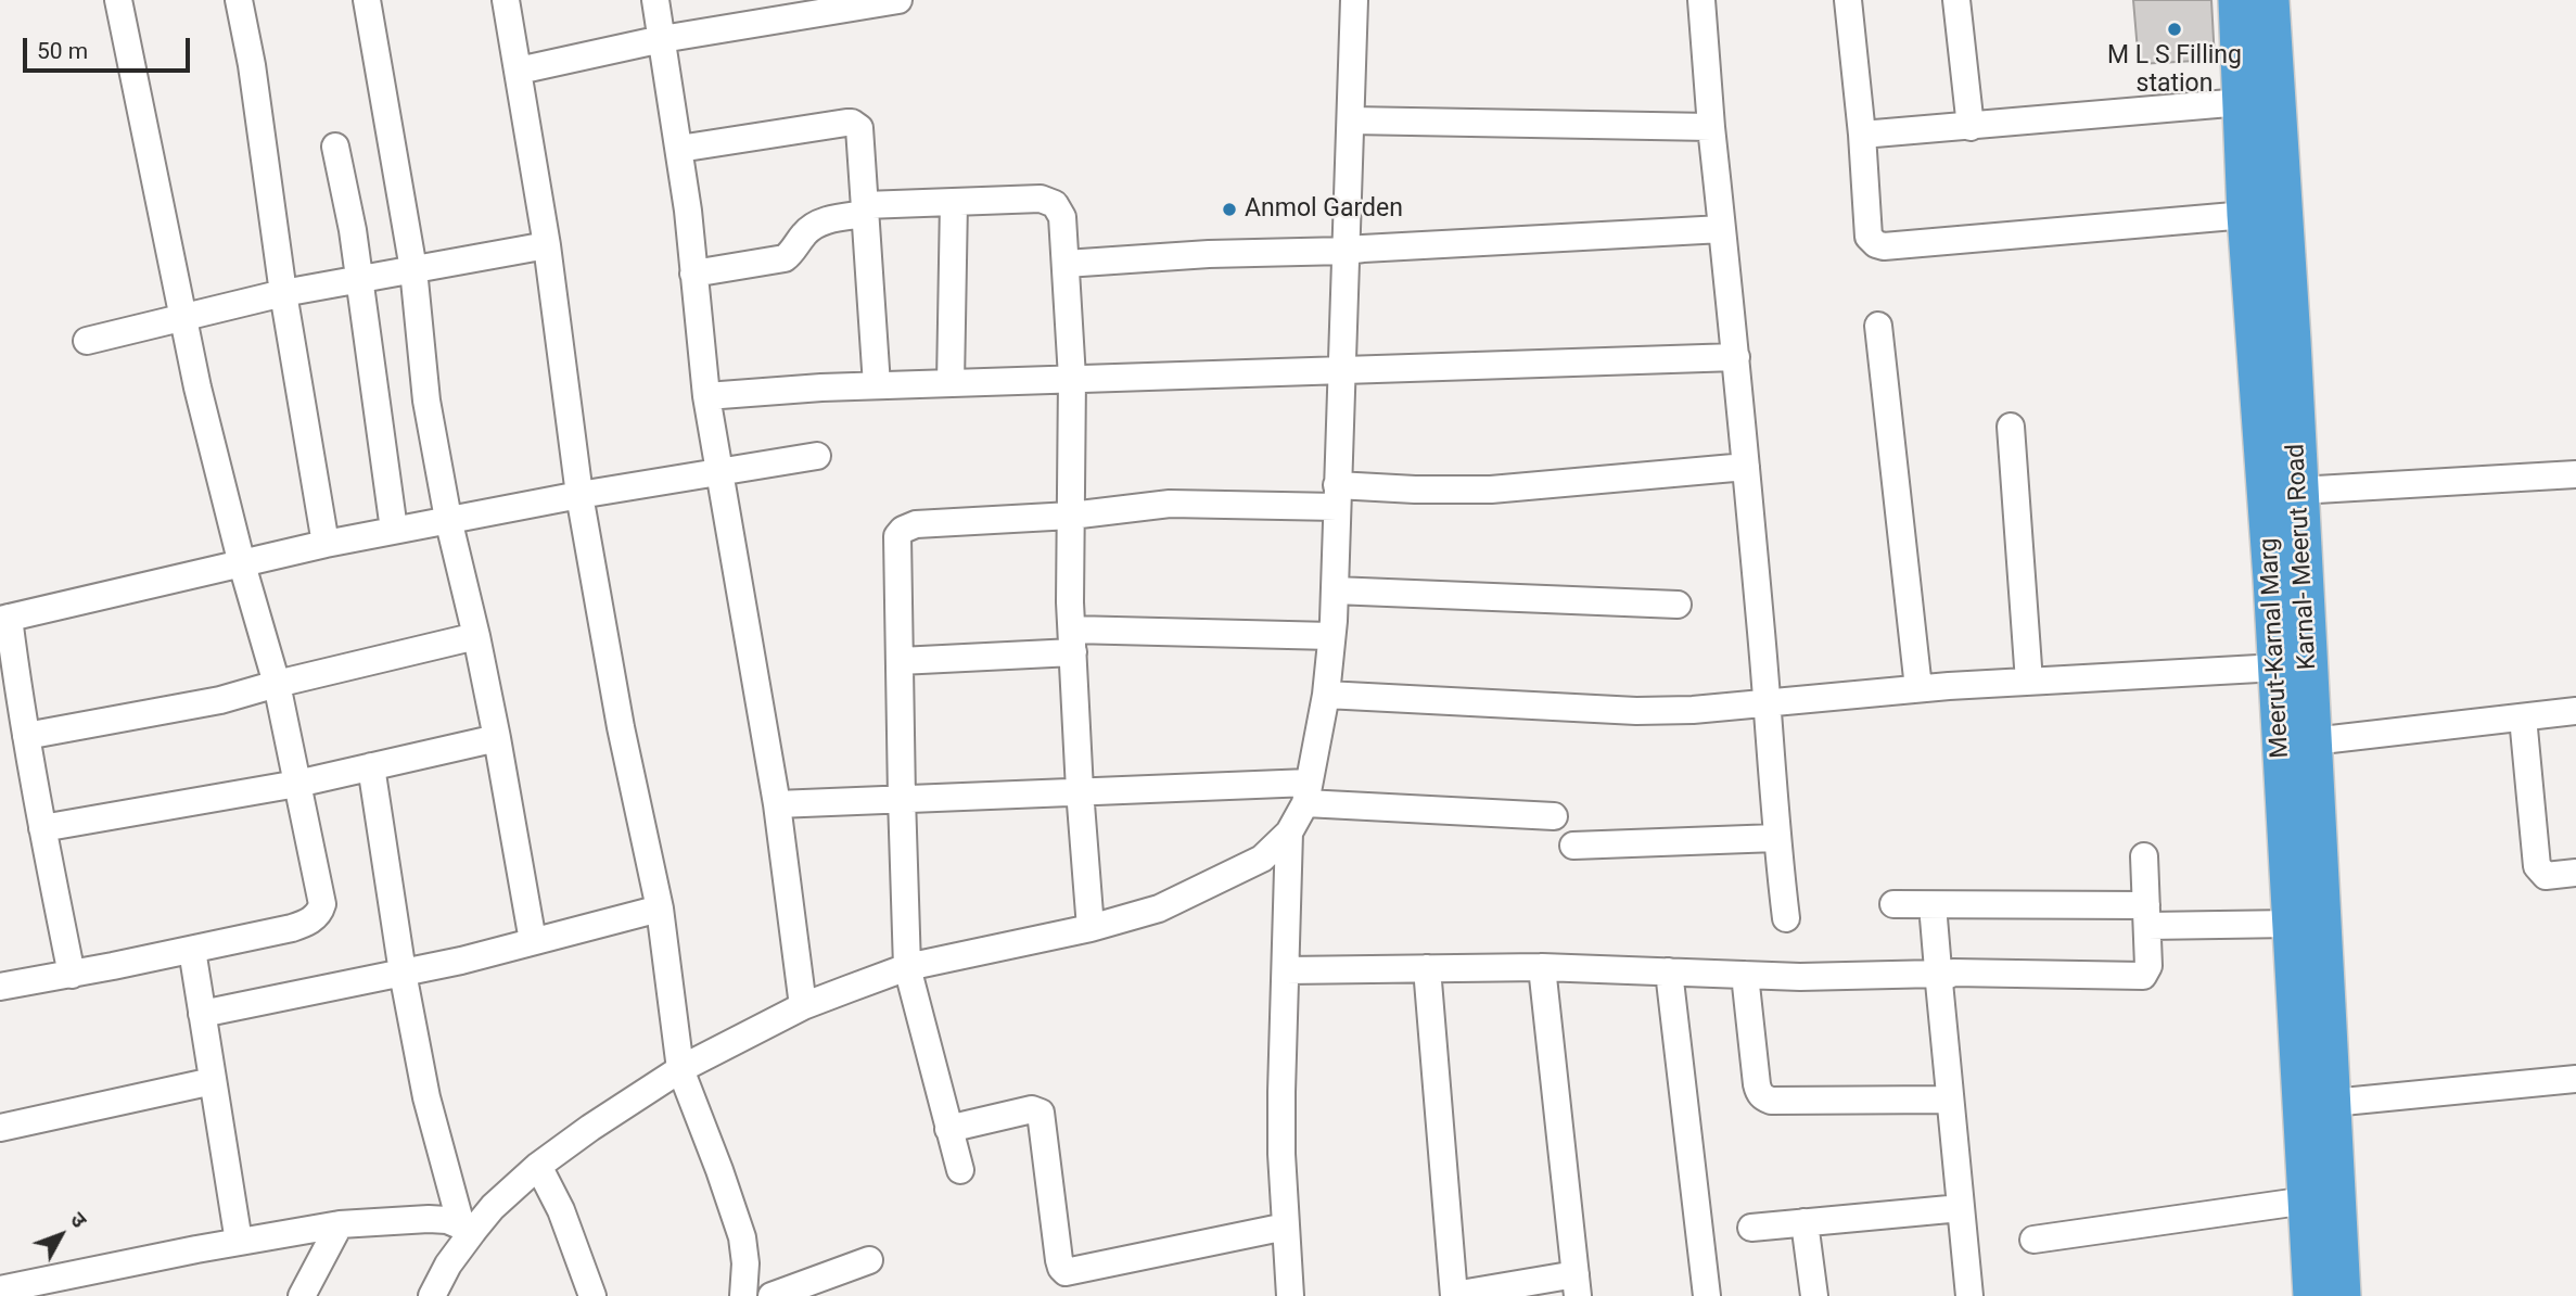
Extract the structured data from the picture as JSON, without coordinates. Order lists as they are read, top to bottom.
{
  "streets": {
    "highway": ["Karnal- Meerut Road", "Meerut-Karnal Marg"]
  },
  "places": ["M L S Filling station", "Anmol Garden"],
  "scale_bar": "50 m",
  "north": "top right"
}
